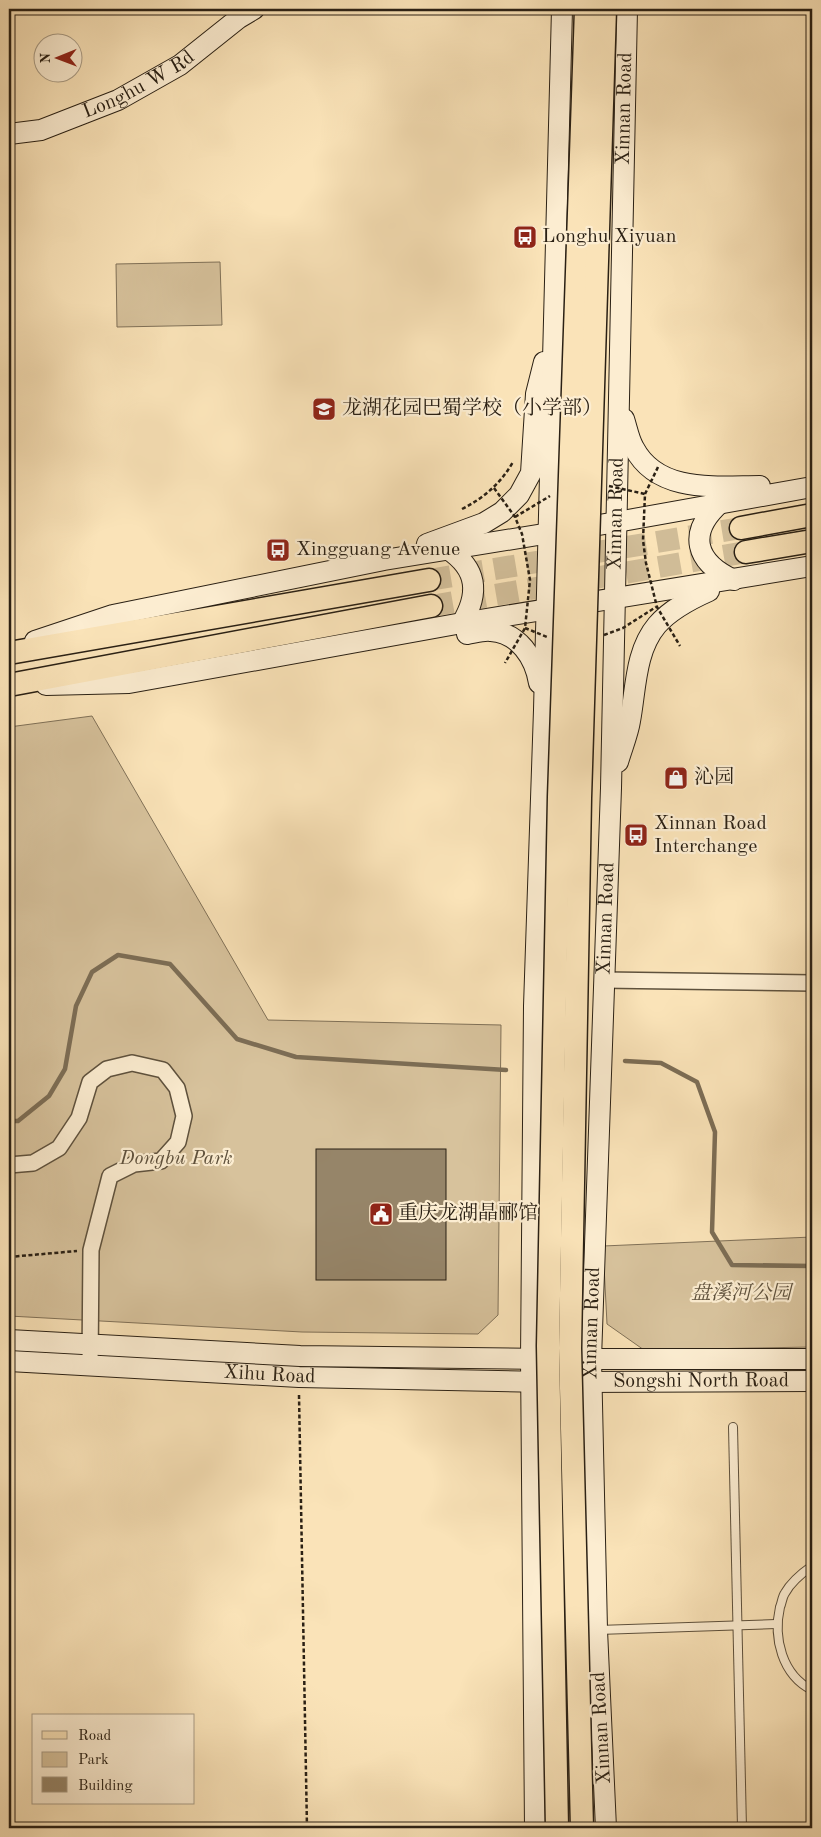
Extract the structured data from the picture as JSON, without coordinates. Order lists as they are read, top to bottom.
{
  "streets": {
    "main road": ["Xinnan Road"],
    "street": ["Longhu W Rd", "Xihu Road", "Songshi North Road"]
  },
  "crossings": [
    ["Xinnan Road", "Songshi North Road"],
    ["Xihu Road", "Songshi North Road"]
  ],
  "parks": ["Dongbu Park", "盘溪河公园"],
  "places": {
    "bus stop": ["Longhu Xiyuan", "Xingguang Avenue", "Xinnan Road Interchange"],
    "school or university": ["龙湖花园巴蜀学校（小学部）"],
    "shop": ["沁园"],
    "public building": ["重庆龙湖晶郦馆"]
  },
  "legend": ["Road", "Park", "Building"],
  "north": "left"
}
